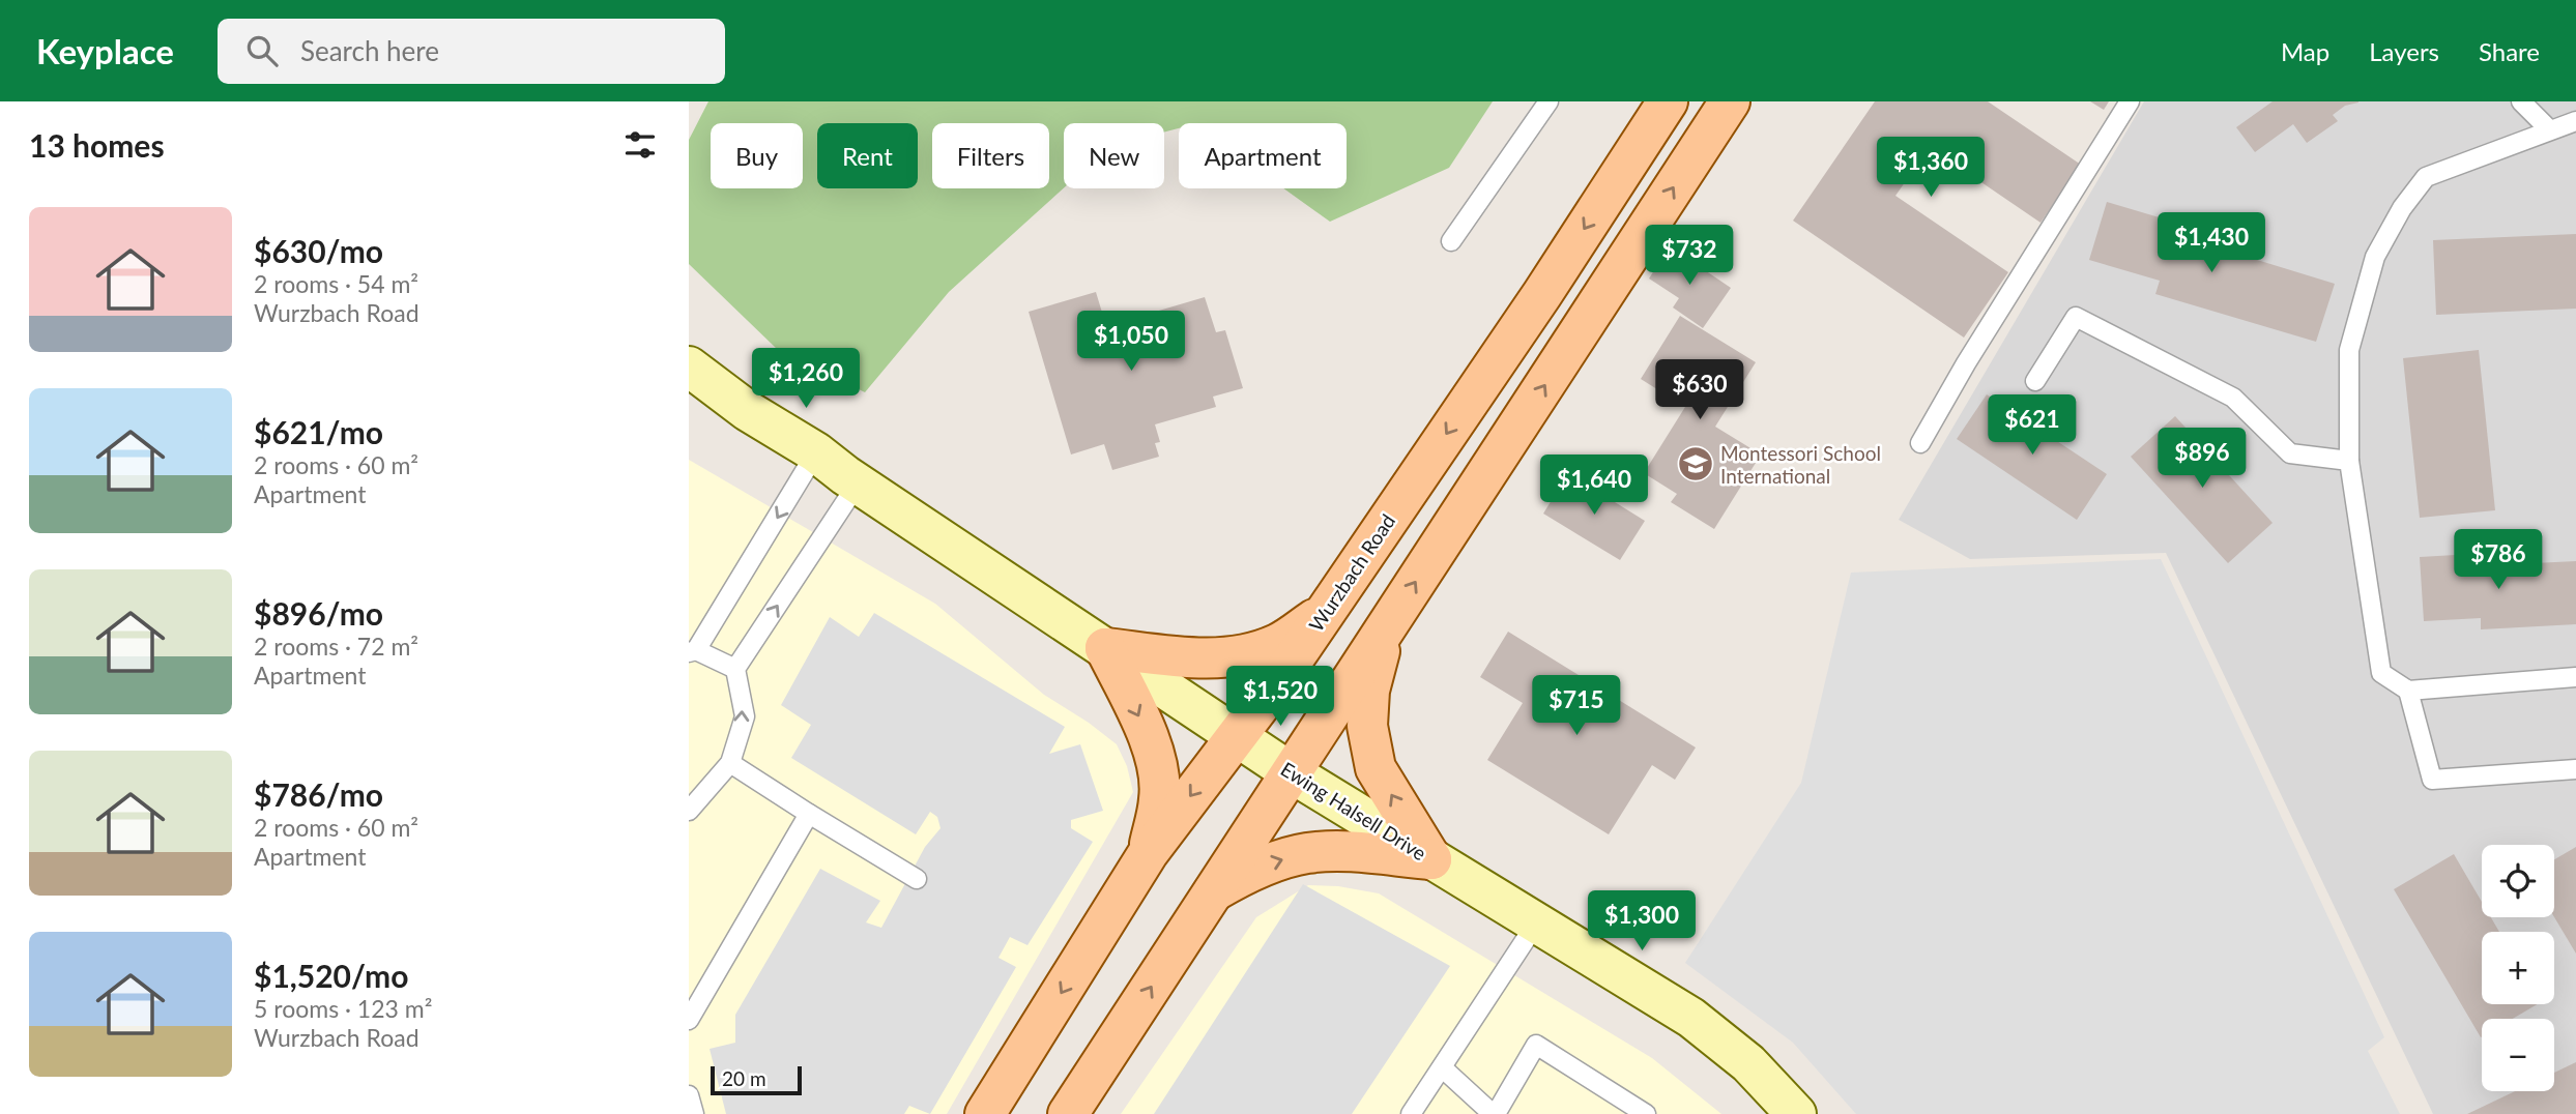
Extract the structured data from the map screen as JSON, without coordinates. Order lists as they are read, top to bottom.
{
  "streets": {
    "main road": ["Wurzbach Road"],
    "street": ["Ewing Halsell Drive"]
  },
  "crossings": [
    ["Wurzbach Road", "Ewing Halsell Drive"]
  ],
  "places": {
    "school or university": ["Montessori School International"]
  },
  "scale_bar": "20 m",
  "page": {
    "header": "Keyplace",
    "search": "Search here",
    "nav": ["Map", "Layers", "Share"],
    "heading": "13 homes",
    "chip": [
      "Buy",
      "Rent",
      "Filters",
      "New",
      "Apartment"
    ],
    "price": [
      "$1,360",
      "$1,430",
      "$732",
      "$1,050",
      "$1,260",
      "$630",
      "$621",
      "$896",
      "$1,640",
      "$786",
      "$1,520",
      "$715",
      "$1,300"
    ],
    "list": [
      {
        "name": "$630/mo",
        "note": "2 rooms · 54 m² · Wurzbach Road"
      },
      {
        "name": "$621/mo",
        "note": "2 rooms · 60 m² · Apartment"
      },
      {
        "name": "$896/mo",
        "note": "2 rooms · 72 m² · Apartment"
      },
      {
        "name": "$786/mo",
        "note": "2 rooms · 60 m² · Apartment"
      },
      {
        "name": "$1,520/mo",
        "note": "5 rooms · 123 m² · Wurzbach Road"
      }
    ],
    "map_buttons": ["+", "−"],
    "scale": "20 m"
  }
}
